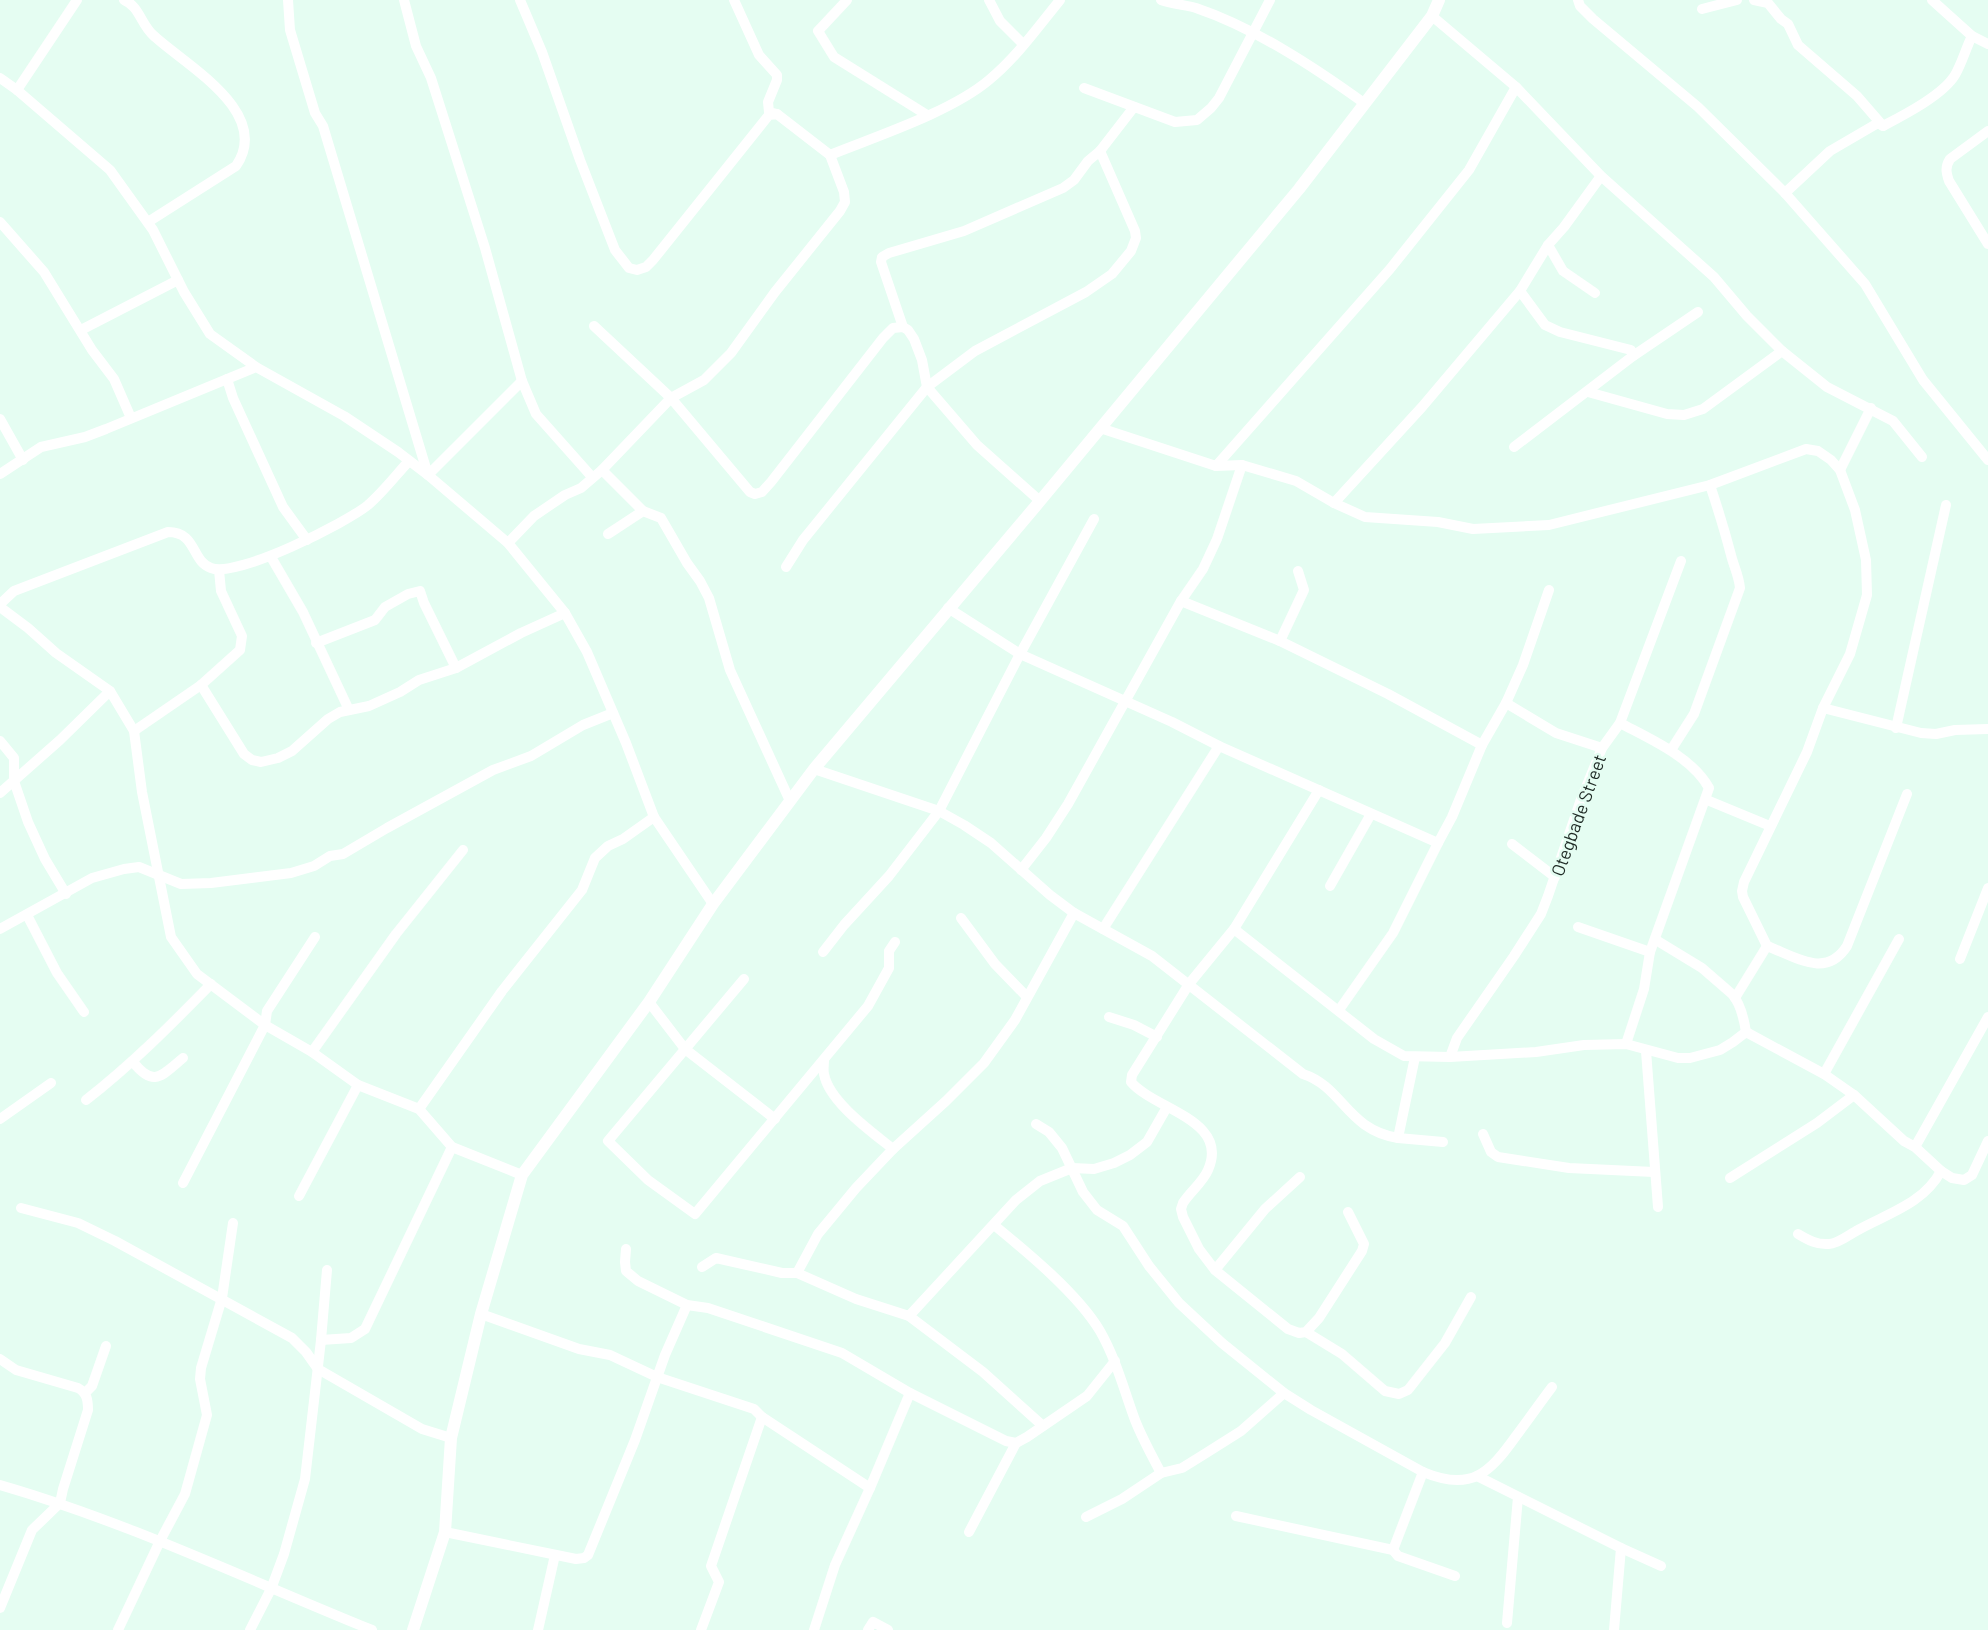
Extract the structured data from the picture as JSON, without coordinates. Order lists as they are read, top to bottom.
{
  "streets": {
    "street": ["Otegbade Street"]
  }
}
